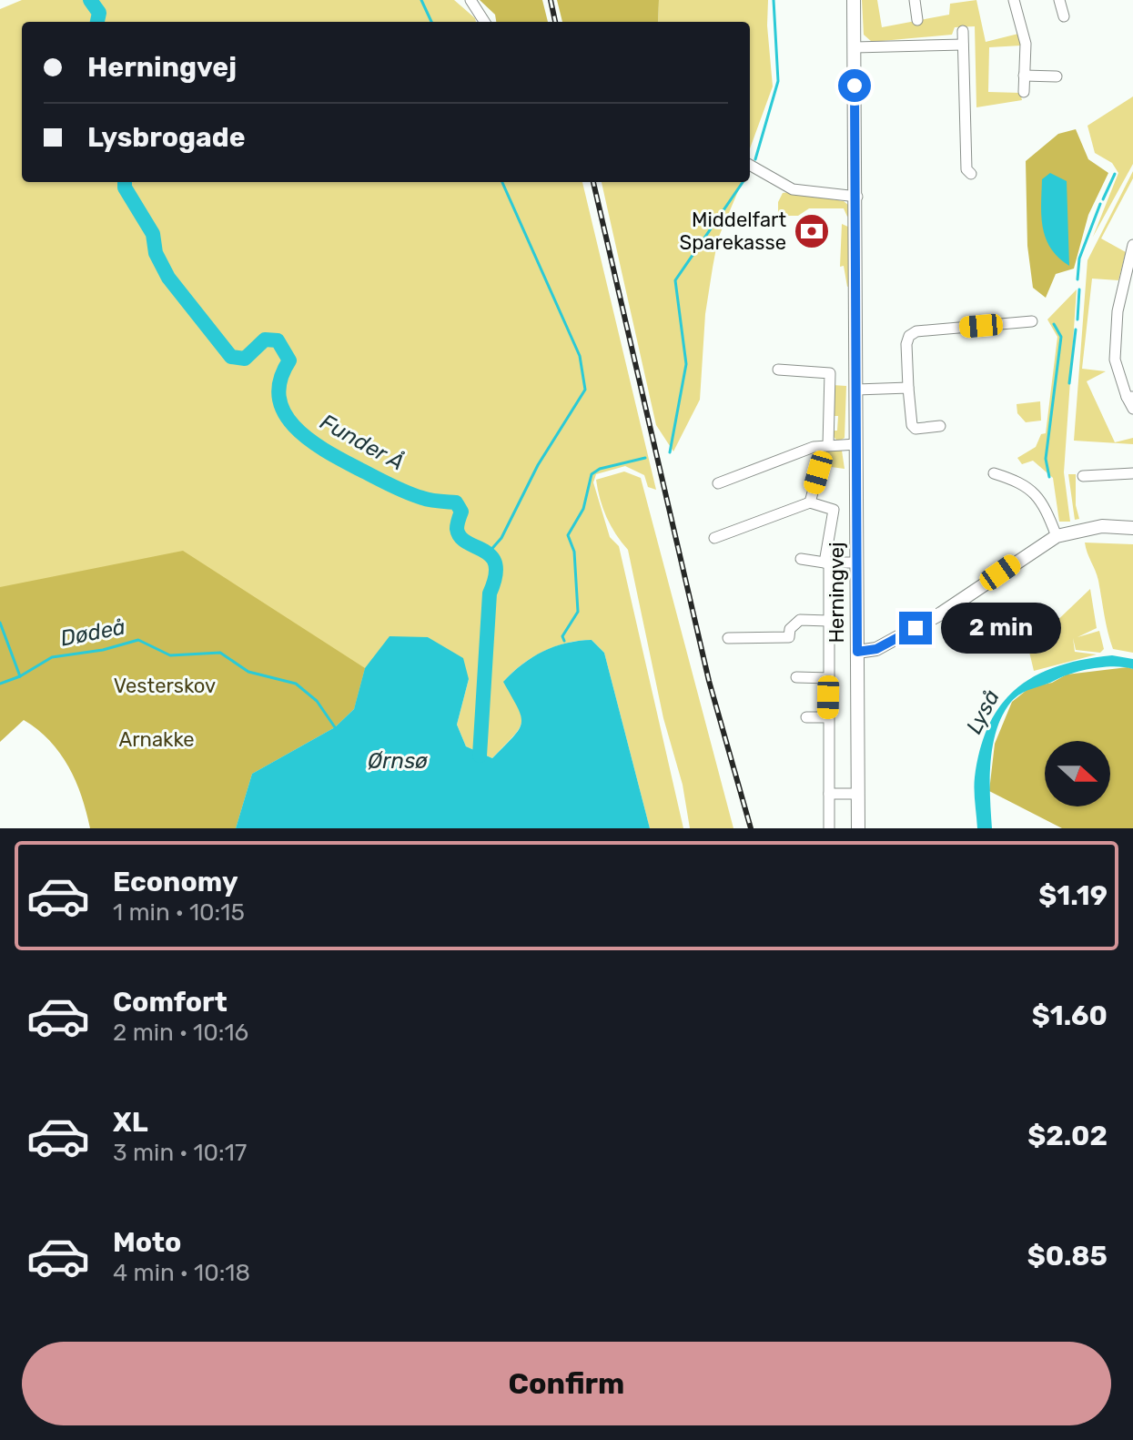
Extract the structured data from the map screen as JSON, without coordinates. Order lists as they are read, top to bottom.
{
  "streets": {
    "street": ["Herningvej"]
  },
  "water": [
    "Funder Å",
    "Dødeå",
    "Lyså",
    "Ørnsø"
  ],
  "parks": ["Vesterskov", "Arnakke"],
  "places": {
    "bank": ["Middelfart Sparekasse"]
  },
  "north": "right",
  "page": {
    "banner": ["Herningvej", "Lysbrogade"],
    "bubble": "2 min",
    "list": [
      {
        "name": "Economy",
        "note": "1 min · 10:15",
        "value": "$1.19"
      },
      {
        "name": "Comfort",
        "note": "2 min · 10:16",
        "value": "$1.60"
      },
      {
        "name": "XL",
        "note": "3 min · 10:17",
        "value": "$2.02"
      },
      {
        "name": "Moto",
        "note": "4 min · 10:18",
        "value": "$0.85"
      }
    ],
    "buttons": "Confirm"
  }
}
